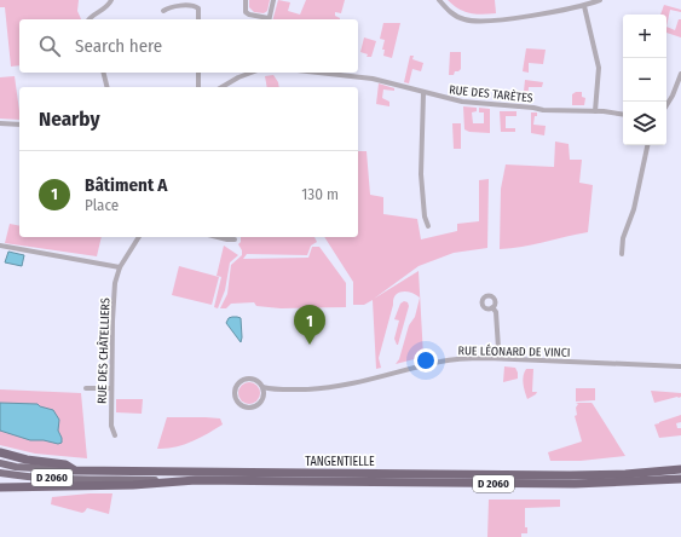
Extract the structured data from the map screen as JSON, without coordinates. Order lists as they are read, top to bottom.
{
  "streets": {
    "highway": ["TANGENTIELLE", "D 2060"],
    "street": ["RUE DES TARÈTES", "RUE DES CHÂTELLIERS", "RUE LÉONARD DE VINCI"]
  },
  "page": {
    "map_buttons": ["+", "−"],
    "search": "Search here",
    "heading": "Nearby",
    "list": [
      {
        "mark": "1",
        "name": "Bâtiment A",
        "note": "Place",
        "value": "130 m"
      }
    ],
    "pins": "1"
  }
}
